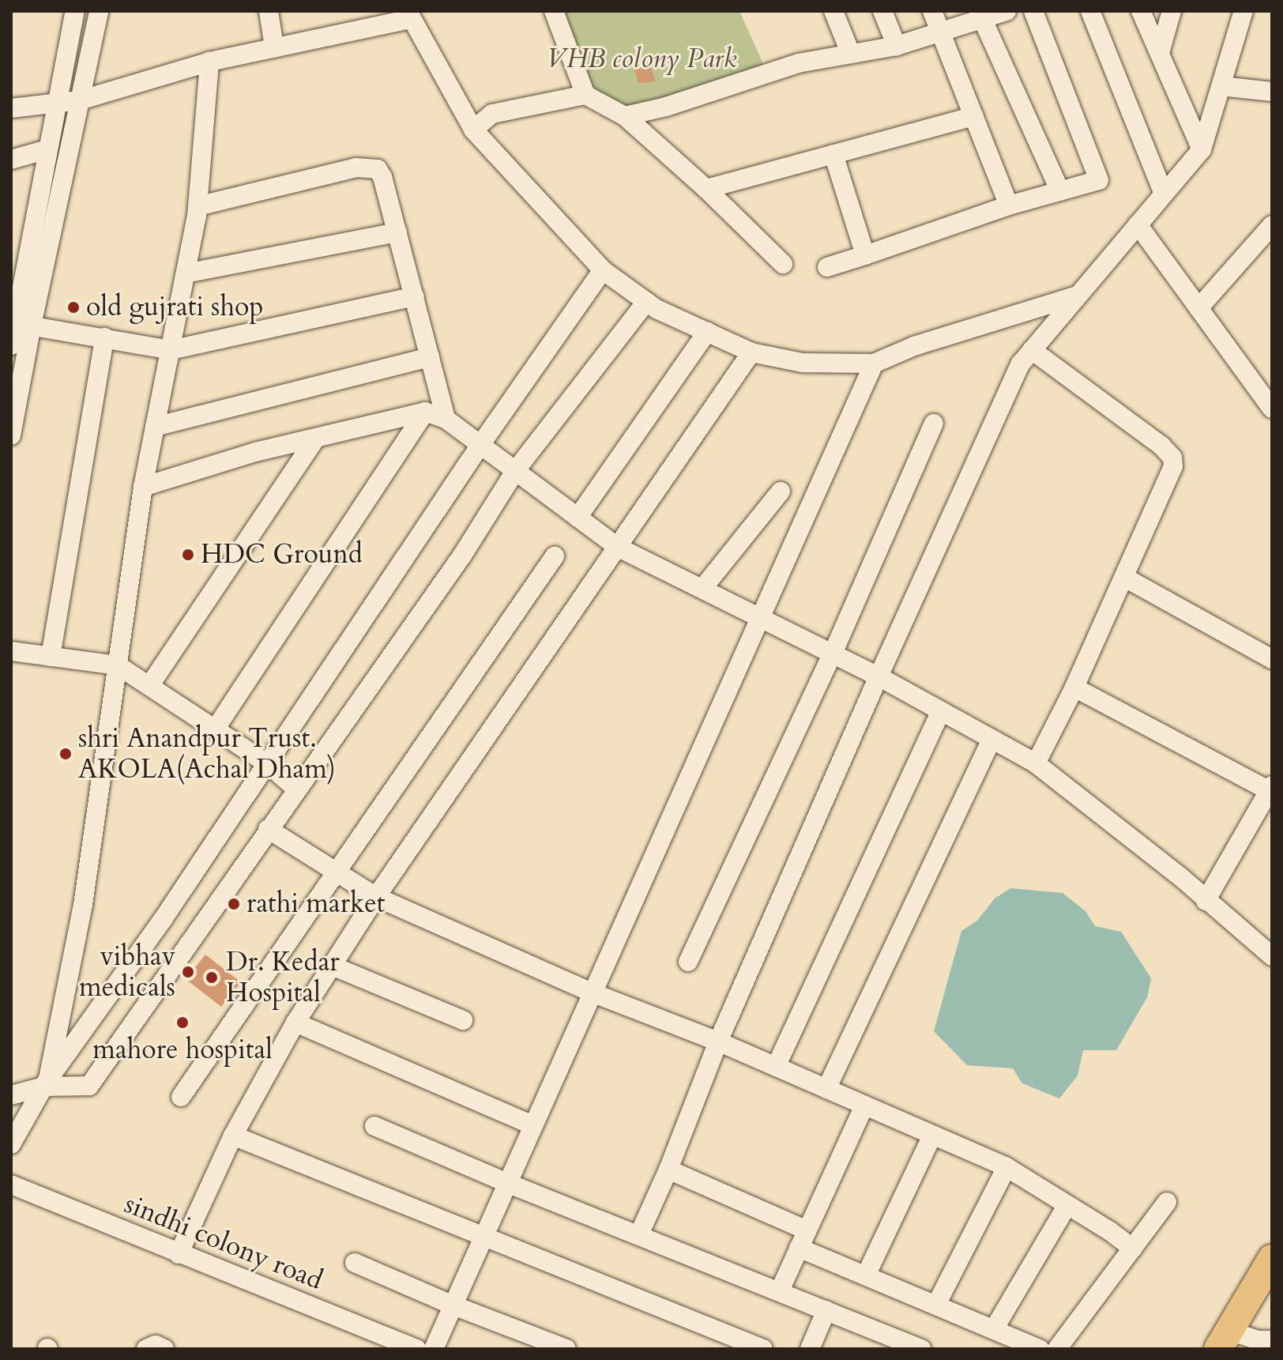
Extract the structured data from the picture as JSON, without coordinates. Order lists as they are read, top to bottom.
{
  "streets": {
    "street": ["sindhi colony road"]
  },
  "parks": ["VHB colony Park"],
  "places": [
    "old gujrati shop",
    "HDC Ground",
    "shri Anandpur Trust. AKOLA(Achal Dham)",
    "rathi market",
    "vibhav medicals",
    "Dr. Kedar Hospital",
    "mahore hospital"
  ]
}
